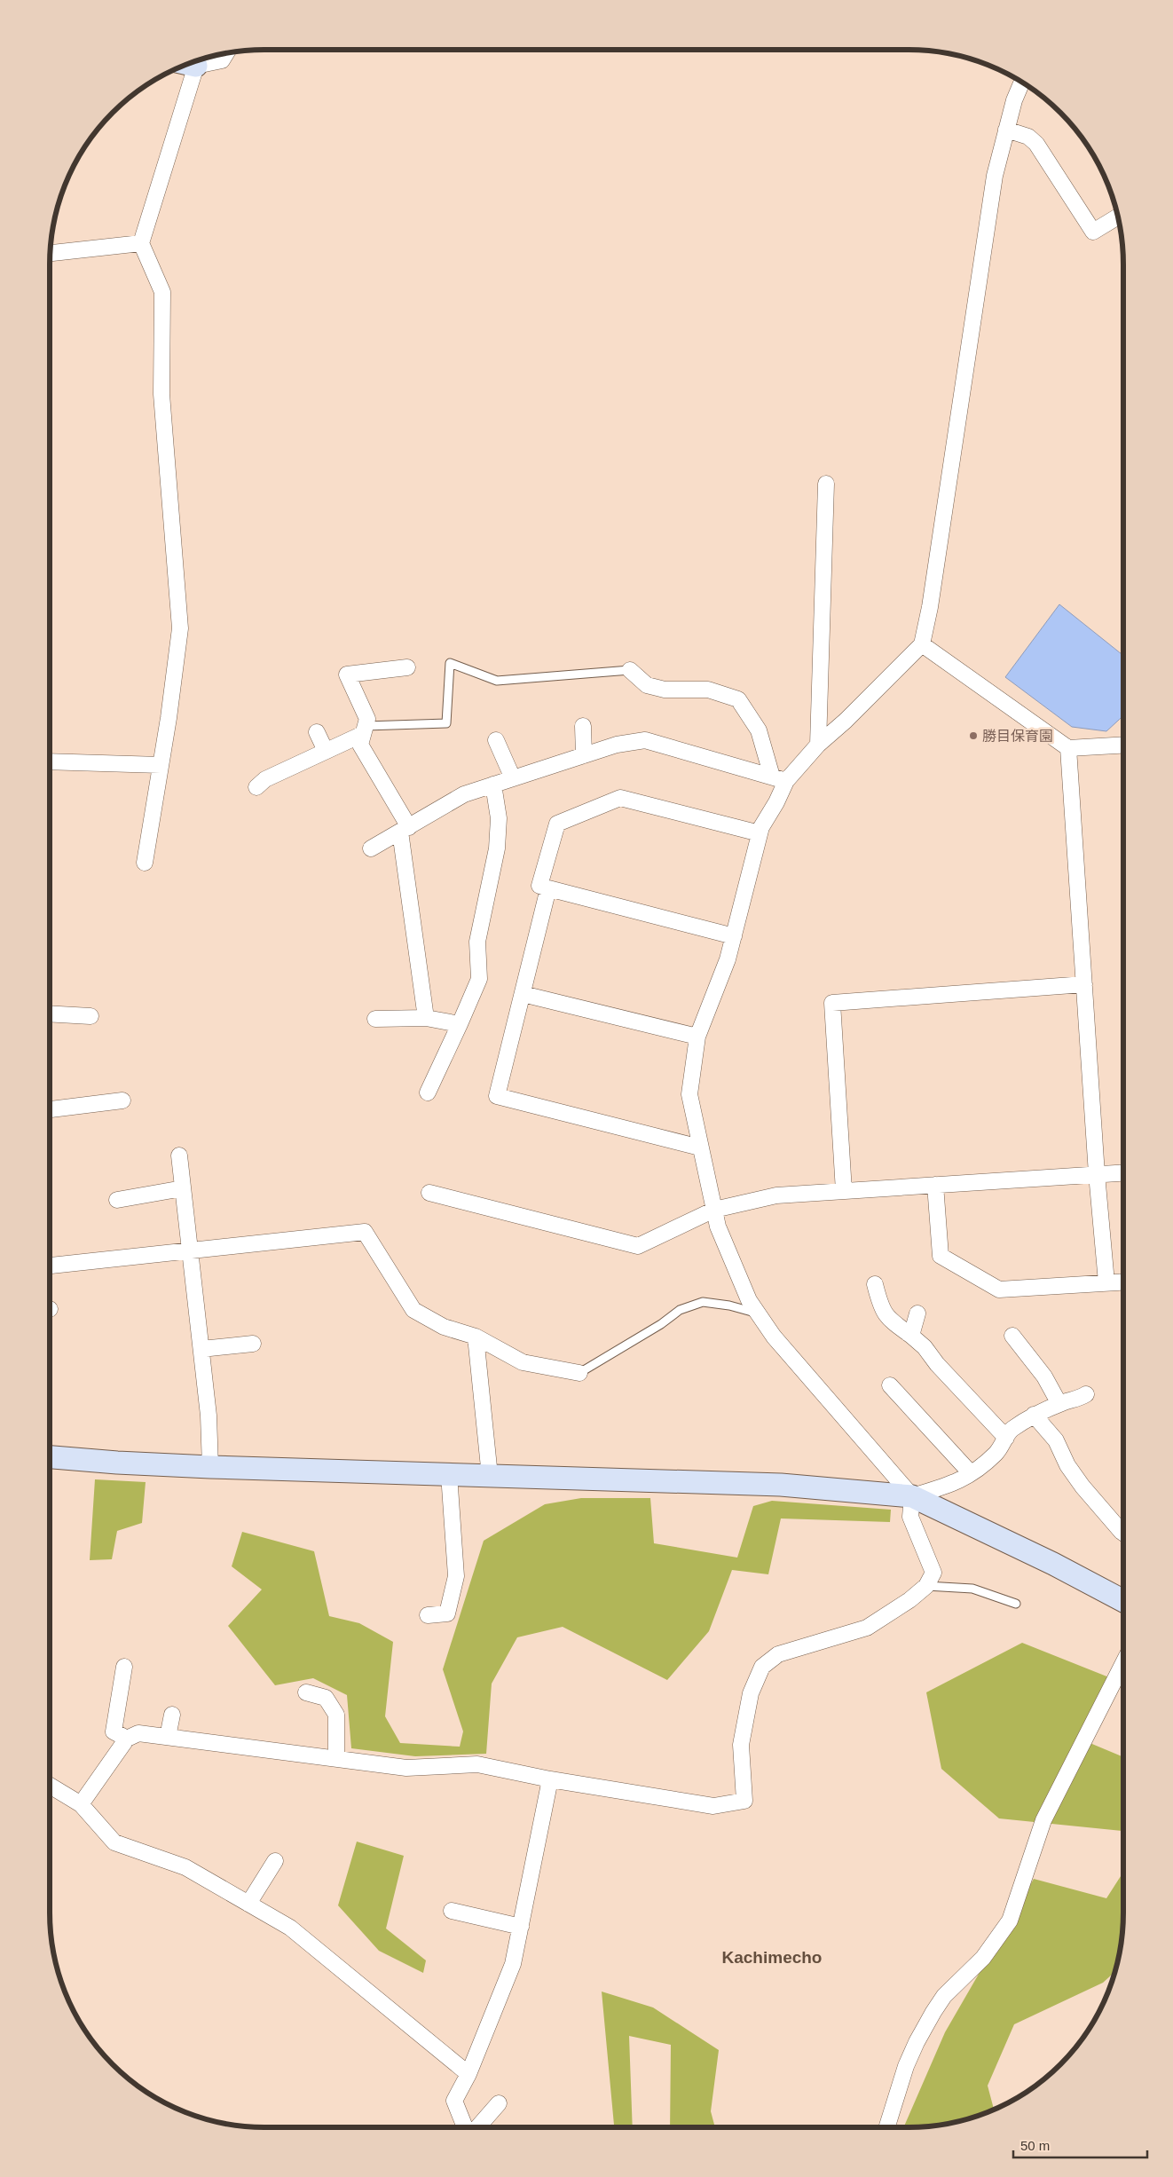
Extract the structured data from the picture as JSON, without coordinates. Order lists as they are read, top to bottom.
{
  "districts": ["Kachimecho"],
  "places": ["勝目保育園"],
  "scale_bar": "50 m"
}
